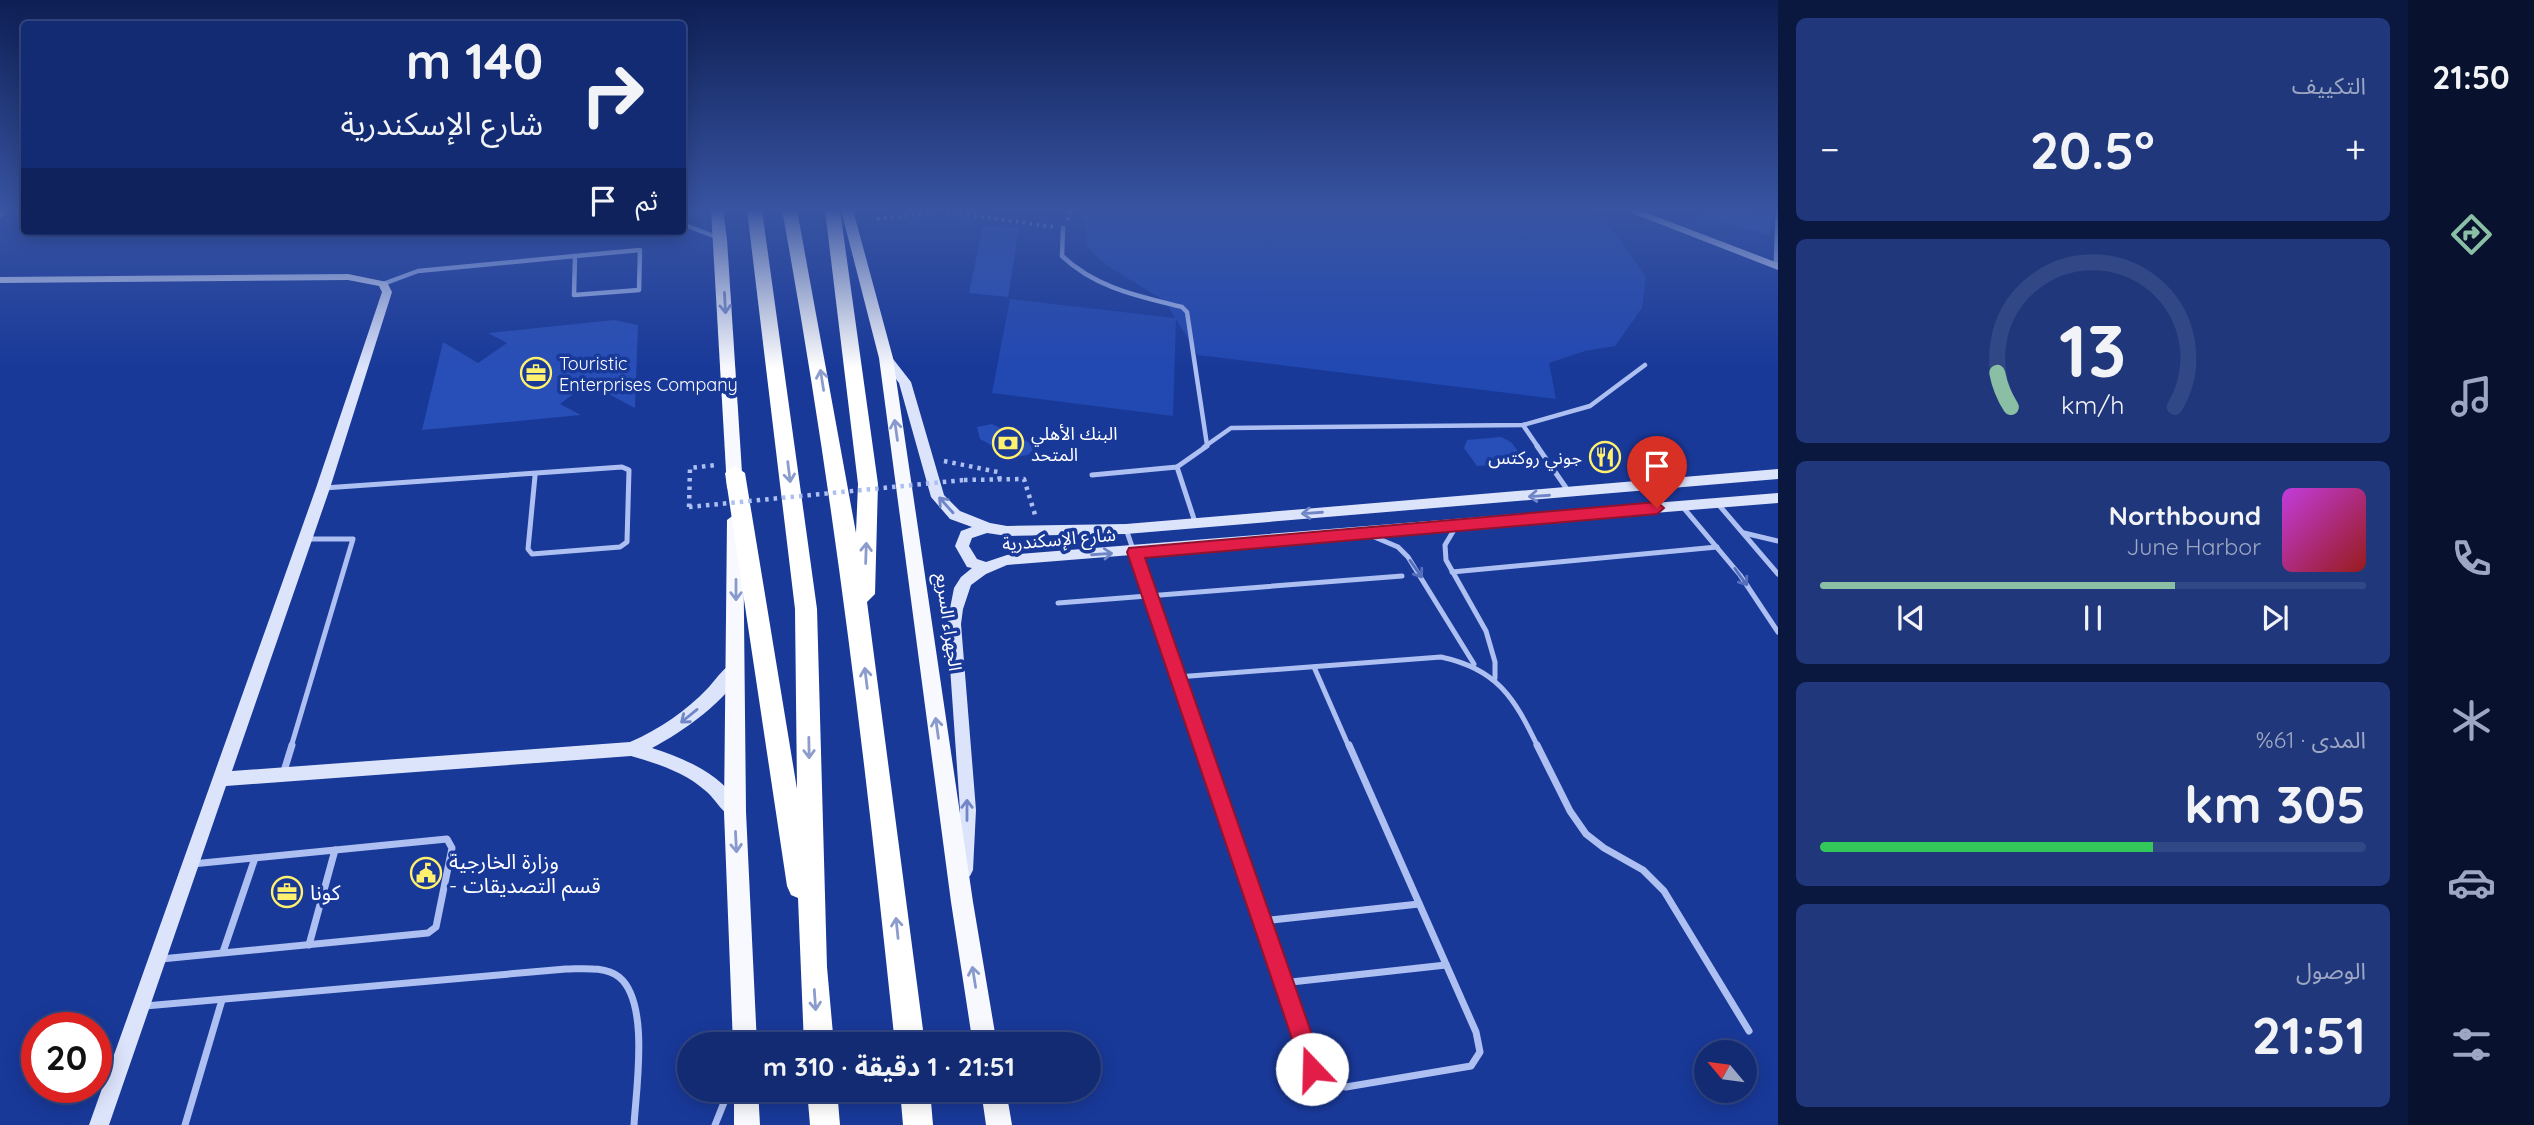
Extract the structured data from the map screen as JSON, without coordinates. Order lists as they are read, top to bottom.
{
  "streets": {
    "main road": ["الجهراء السريع"],
    "street": ["شارع الإسكندرية"]
  },
  "crossings": [
    ["شارع الإسكندرية", "الجهراء السريع"]
  ],
  "one_way": ["الجهراء السريع"],
  "places": {
    "office": ["Touristic Enterprises Company", "كونا"],
    "bank": ["البنك الأهلي المتحد"],
    "restaurant": ["جوني روكتس"],
    "public building": ["وزارة الخارجية - قسم التصديقات"]
  },
  "north": "top left",
  "page": {
    "tabs": "21:50",
    "tile": [
      "التكييف",
      ["المدى · 61%", "305 km"],
      ["الوصول", "21:51"]
    ],
    "turn": ["140 m", "شارع الإسكندرية"],
    "heat": ["−", "20.5°", "+"],
    "then": "ثم",
    "song": ["Northbound", "June Harbor"],
    "limit": "20",
    "trip": "21:51 · 1 دقيقة · 310 m",
    "gauge": ["13", "km/h"]
  }
}
